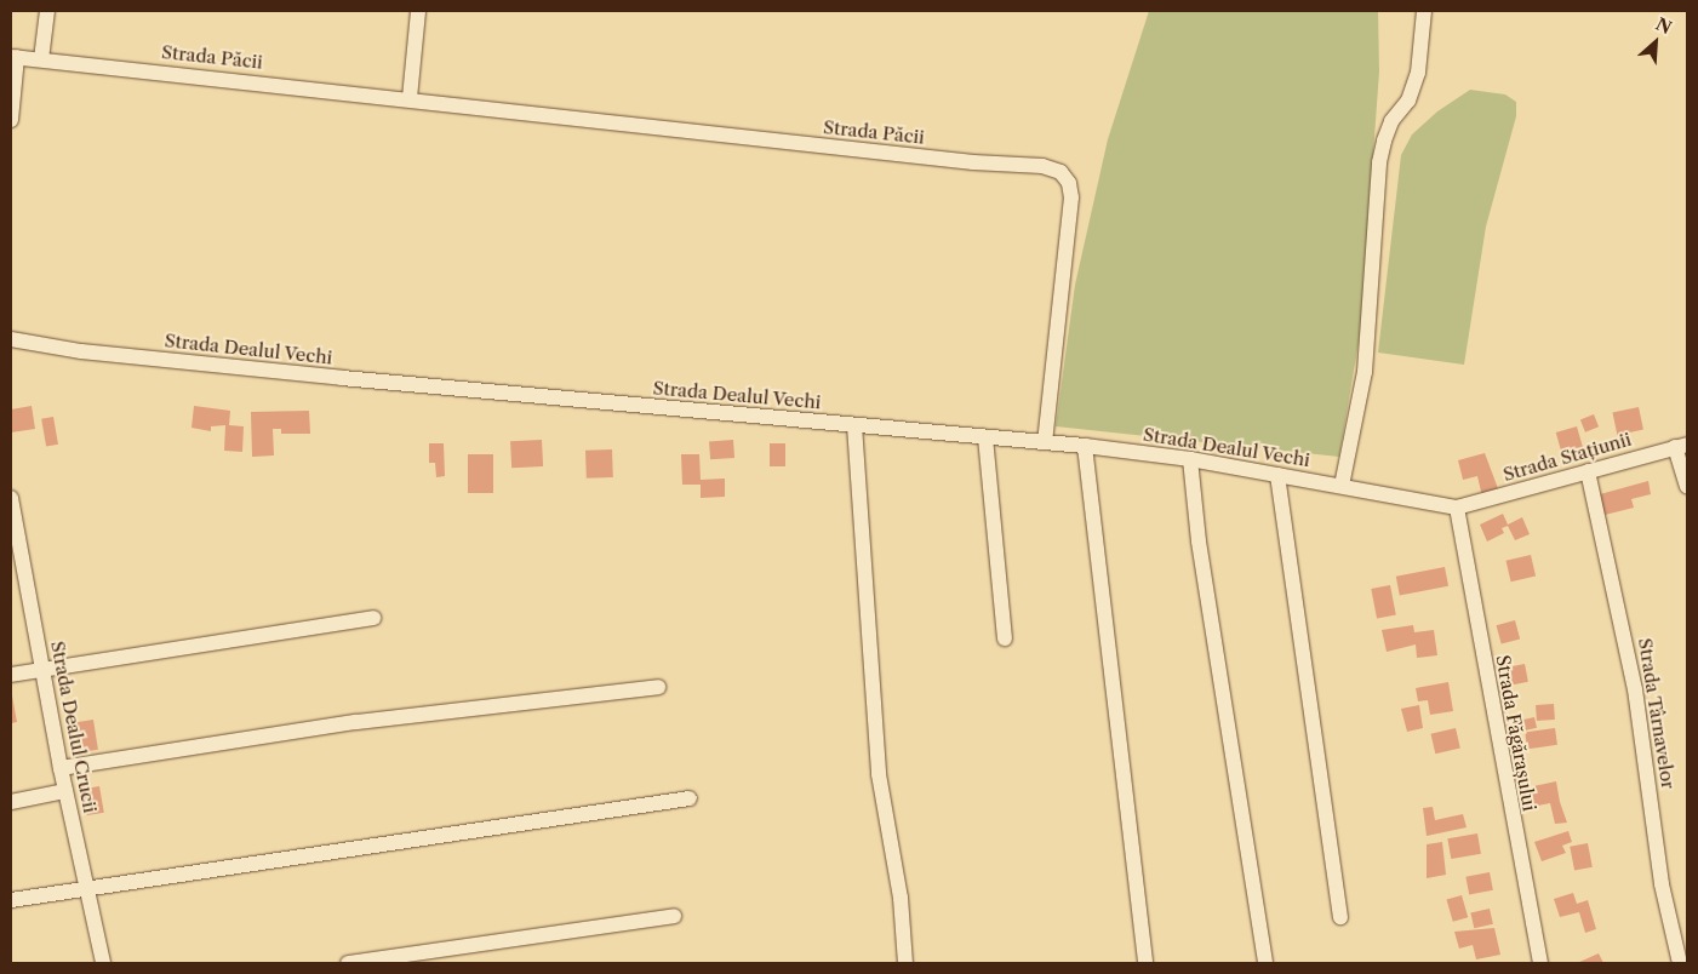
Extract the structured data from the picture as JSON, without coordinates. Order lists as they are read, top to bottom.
{
  "streets": {
    "street": [
      "Strada Păcii",
      "Strada Dealul Vechi",
      "Strada Stațiunii",
      "Strada Târnavelor",
      "Strada Dealul Crucii",
      "Strada Făgărașului"
    ]
  },
  "crossings": [
    ["Strada Păcii", "Strada Dealul Vechi"],
    ["Strada Dealul Vechi", "Strada Stațiunii"],
    ["Strada Dealul Vechi", "Strada Făgărașului"],
    ["Strada Stațiunii", "Strada Târnavelor"],
    ["Strada Stațiunii", "Strada Făgărașului"]
  ],
  "north": "top right"
}
